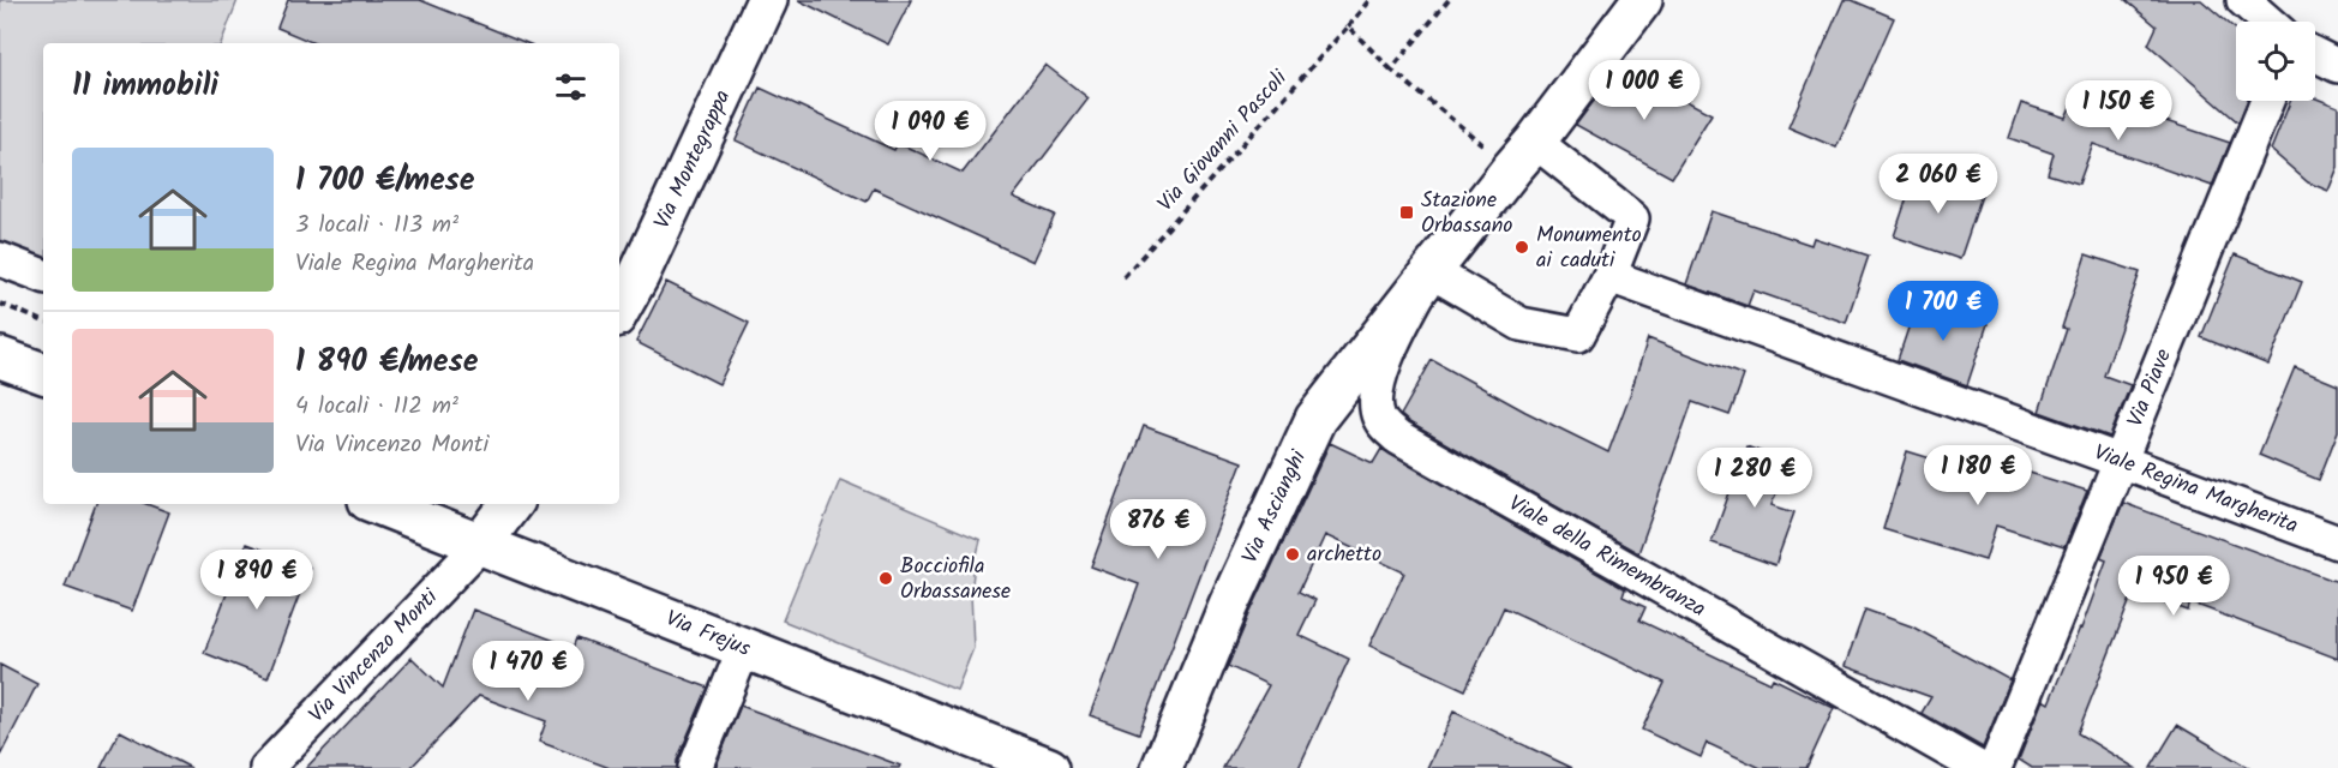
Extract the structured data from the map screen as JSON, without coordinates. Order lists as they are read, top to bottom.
{
  "streets": {
    "street": [
      "Via Montegrappa",
      "Via Piave",
      "Viale Regina Margherita",
      "Via Ascianghi",
      "Viale della Rimembranza",
      "Via Frejus",
      "Via Vincenzo Monti"
    ],
    "path": ["Via Giovanni Pascoli"]
  },
  "crossings": [
    ["Via Piave", "Viale Regina Margherita"],
    ["Via Ascianghi", "Viale della Rimembranza"],
    ["Via Frejus", "Via Vincenzo Monti"]
  ],
  "places": {
    "transit": ["Stazione Orbassano"],
    "other": ["Monumento ai caduti", "archetto", "Bocciofila Orbassanese"]
  },
  "page": {
    "heading": "11 immobili",
    "price": [
      "1 000 €",
      "1 150 €",
      "1 090 €",
      "2 060 €",
      "1 700 €",
      "1 180 €",
      "1 280 €",
      "876 €",
      "1 890 €",
      "1 950 €",
      "1 470 €"
    ],
    "list": [
      {
        "name": "1 700 €/mese",
        "note": "3 locali · 113 m² · Viale Regina Margherita"
      },
      {
        "name": "1 890 €/mese",
        "note": "4 locali · 112 m² · Via Vincenzo Monti"
      }
    ]
  }
}
